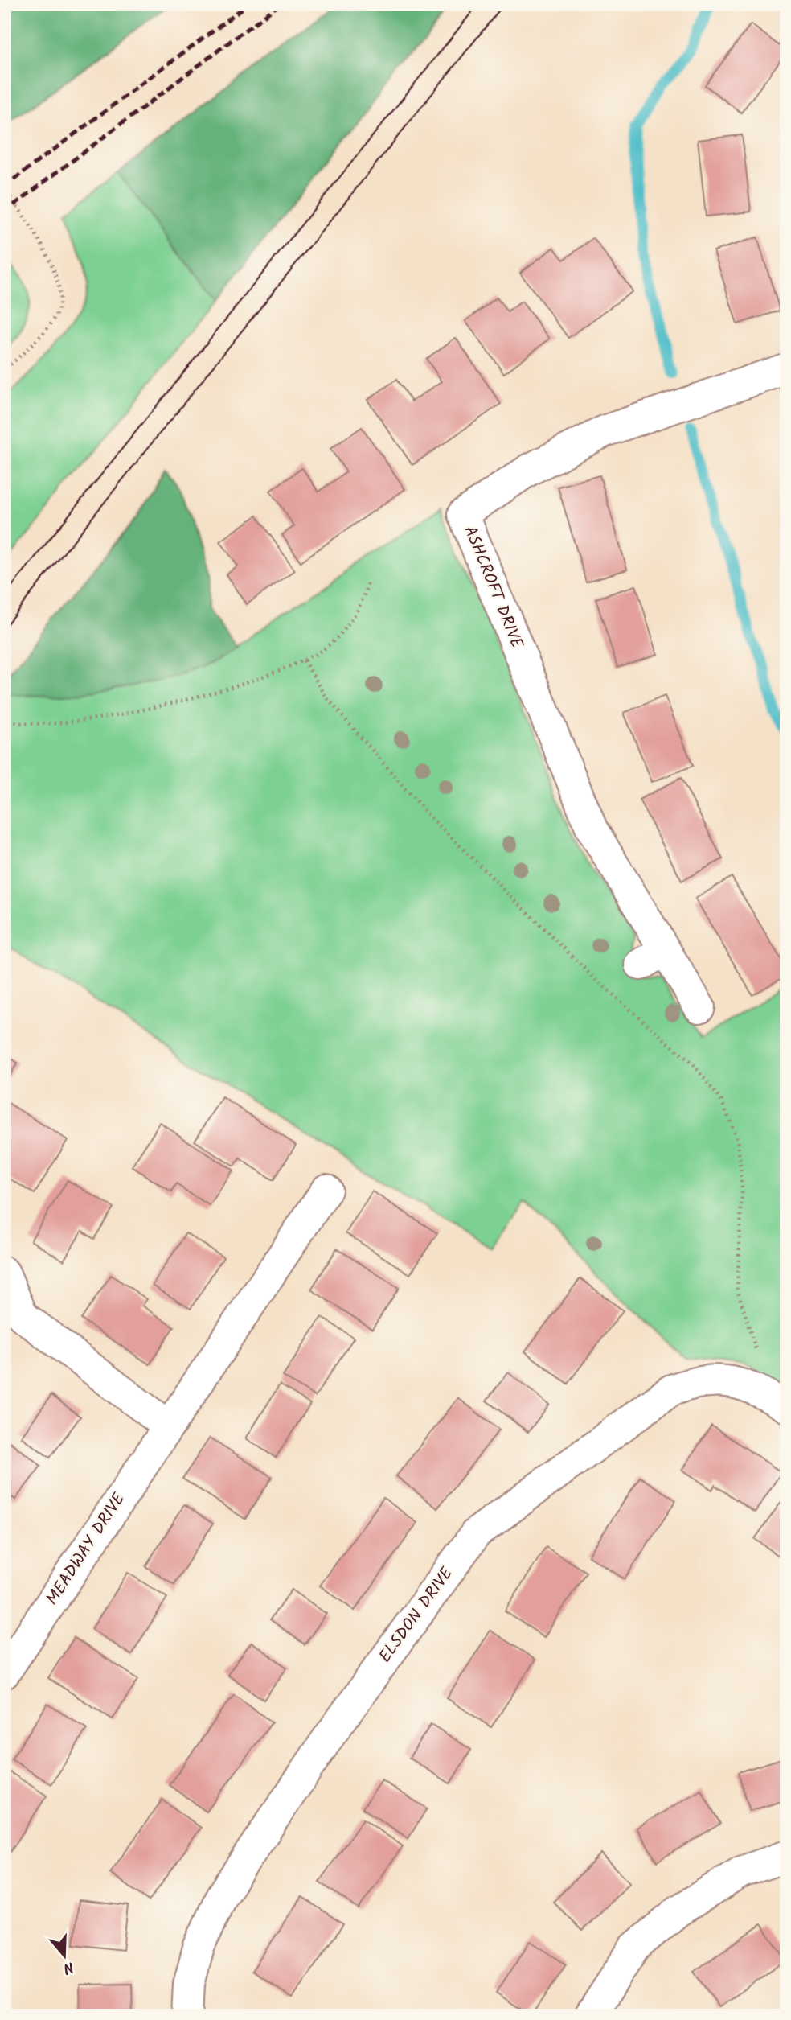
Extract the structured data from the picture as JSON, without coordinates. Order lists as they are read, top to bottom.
{
  "streets": {
    "street": ["ASHCROFT DRIVE", "MEADWAY DRIVE", "ELSDON DRIVE"]
  },
  "north": "bottom"
}
